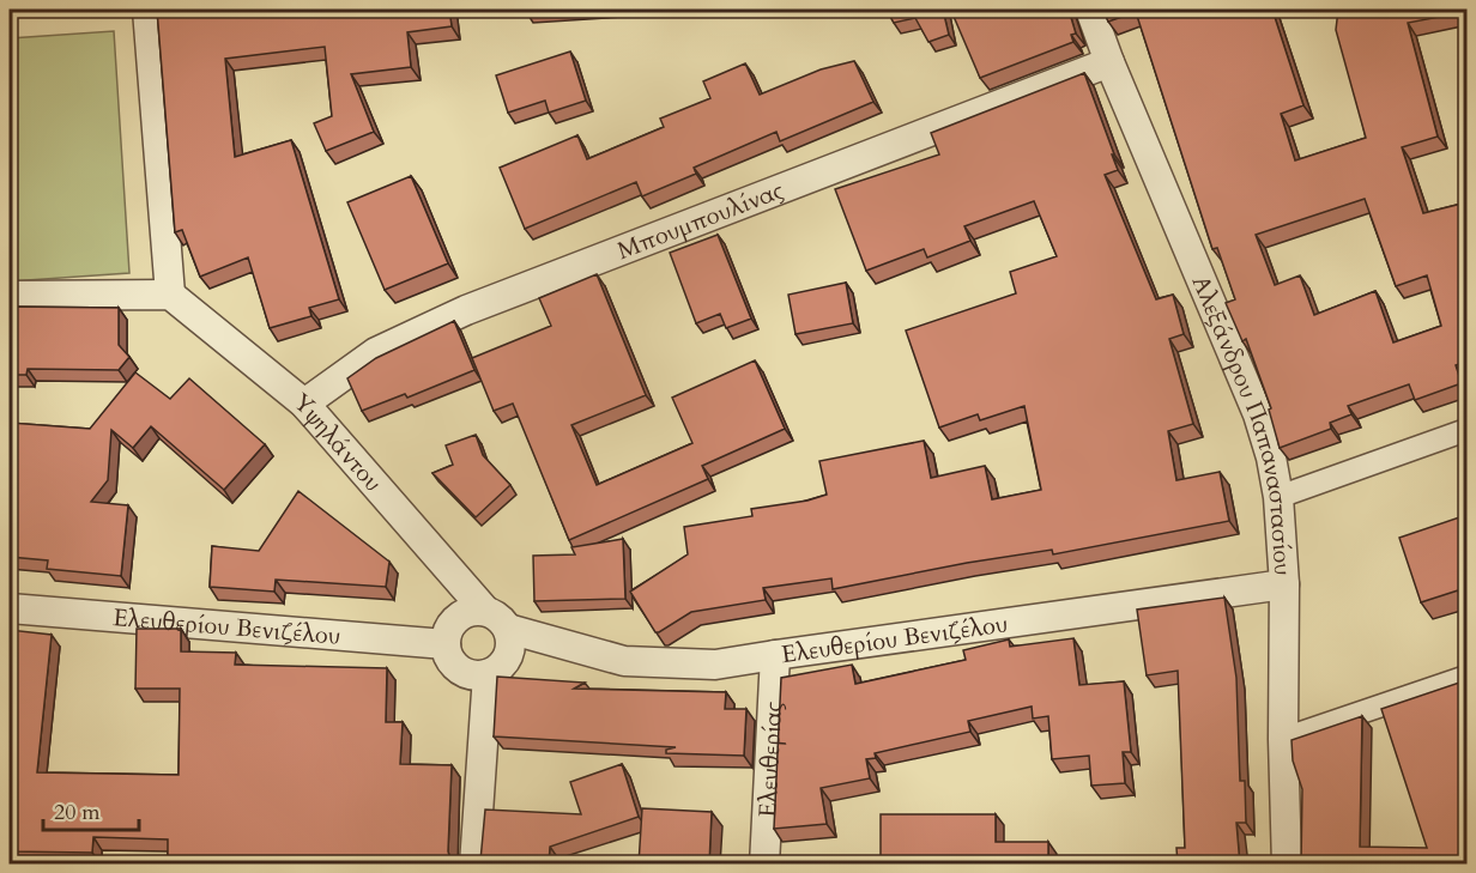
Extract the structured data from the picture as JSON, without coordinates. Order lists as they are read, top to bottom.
{
  "streets": {
    "street": [
      "Μπουμπουλίνας",
      "Αλεξάνδρου Παπαναστασίου",
      "Υψηλάντου",
      "Ελευθερίου Βενιζέλου",
      "Ελευθερίας"
    ]
  },
  "crossings": [
    ["Μπουμπουλίνας", "Αλεξάνδρου Παπαναστασίου"],
    ["Μπουμπουλίνας", "Υψηλάντου"],
    ["Αλεξάνδρου Παπαναστασίου", "Ελευθερίου Βενιζέλου"],
    ["Υψηλάντου", "Ελευθερίου Βενιζέλου"],
    ["Ελευθερίου Βενιζέλου", "Ελευθερίας"]
  ],
  "scale_bar": "20 m"
}
